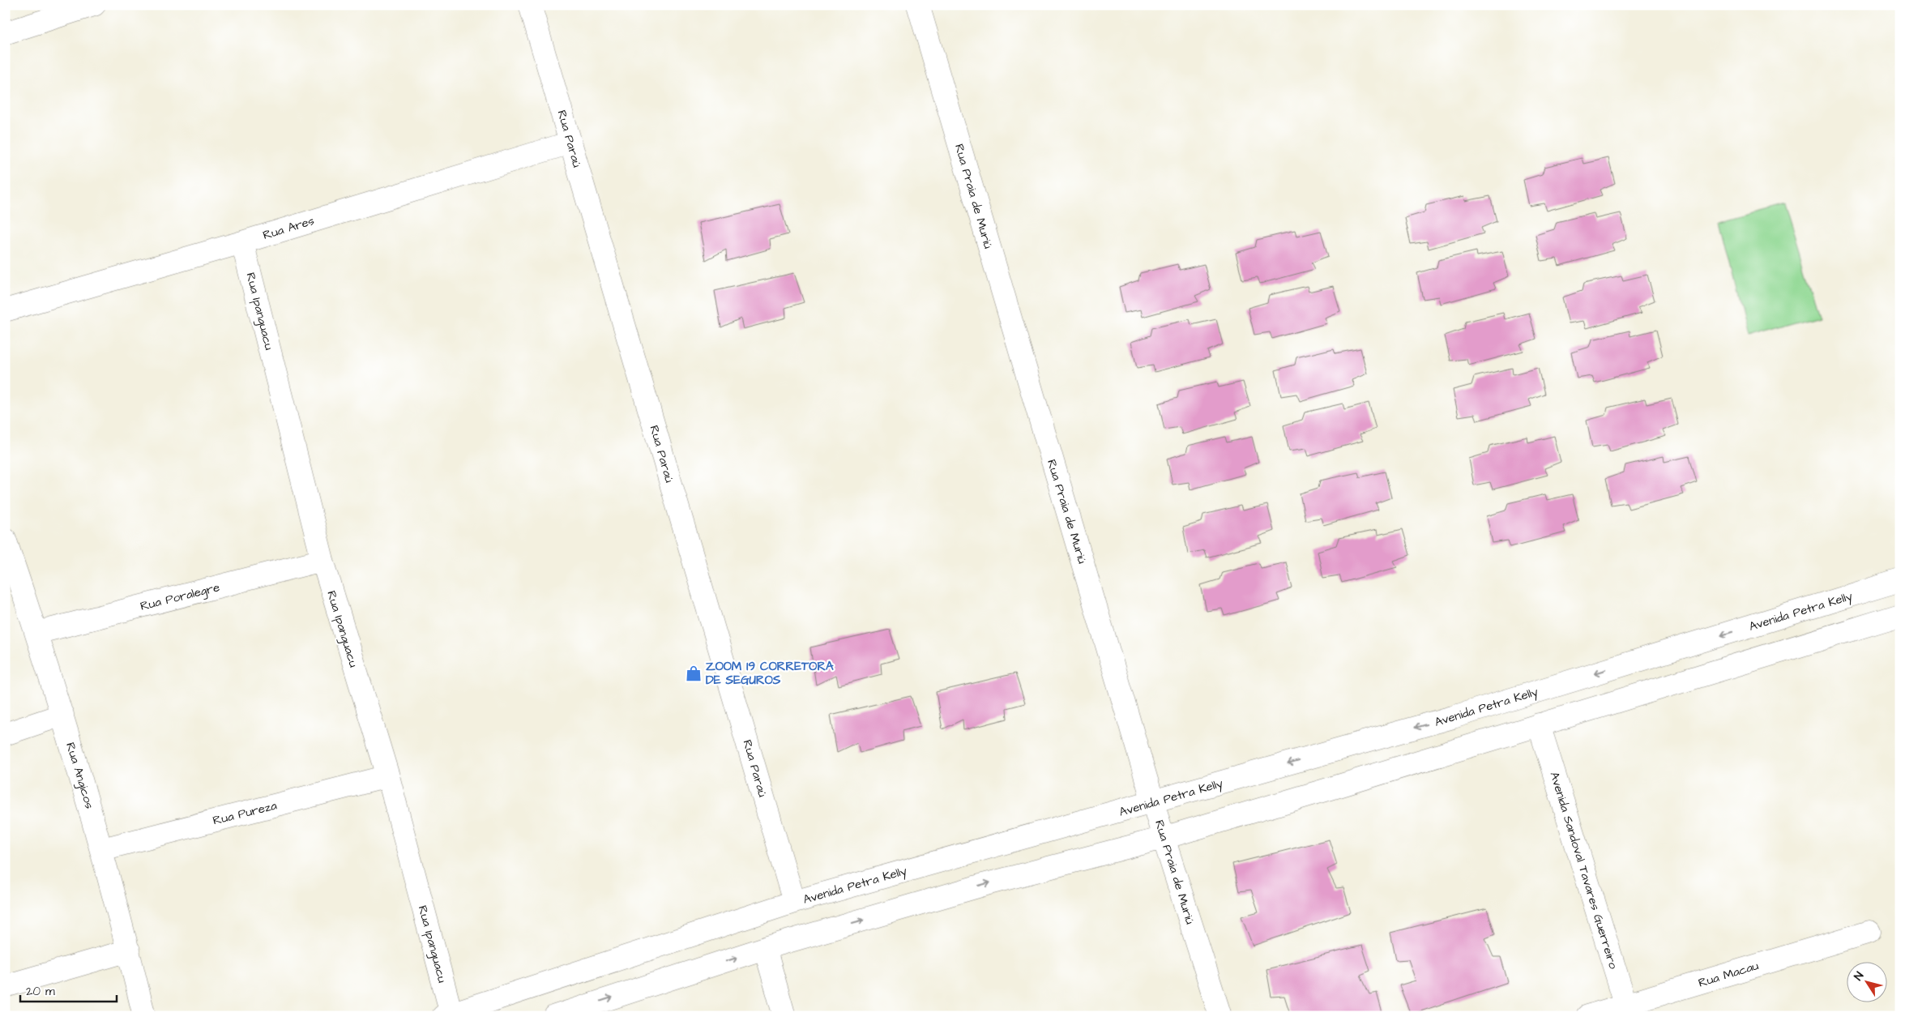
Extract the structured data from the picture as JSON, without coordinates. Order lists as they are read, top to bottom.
{
  "streets": {
    "street": [
      "Rua Paraú",
      "Rua Praia de Muriú",
      "Rua Ares",
      "Rua Ipanguacu",
      "Rua Poralegre",
      "Avenida Petra Kelly",
      "Rua Angicos",
      "Rua Pureza",
      "Avenida Sandoval Tavares Guerreiro",
      "Rua Macau"
    ]
  },
  "crossings": [
    ["Rua Paraú", "Rua Ares"],
    ["Rua Paraú", "Avenida Petra Kelly"],
    ["Rua Praia de Muriú", "Avenida Petra Kelly"],
    ["Rua Ares", "Rua Ipanguacu"],
    ["Rua Ipanguacu", "Rua Poralegre"],
    ["Rua Ipanguacu", "Avenida Petra Kelly"],
    ["Rua Ipanguacu", "Rua Pureza"],
    ["Rua Poralegre", "Rua Angicos"],
    ["Rua Angicos", "Rua Pureza"],
    ["Avenida Sandoval Tavares Guerreiro", "Rua Macau"]
  ],
  "places": {
    "shop": ["ZOOM I9 CORRETORA DE SEGUROS"]
  },
  "scale_bar": "20 m",
  "north": "top left"
}
